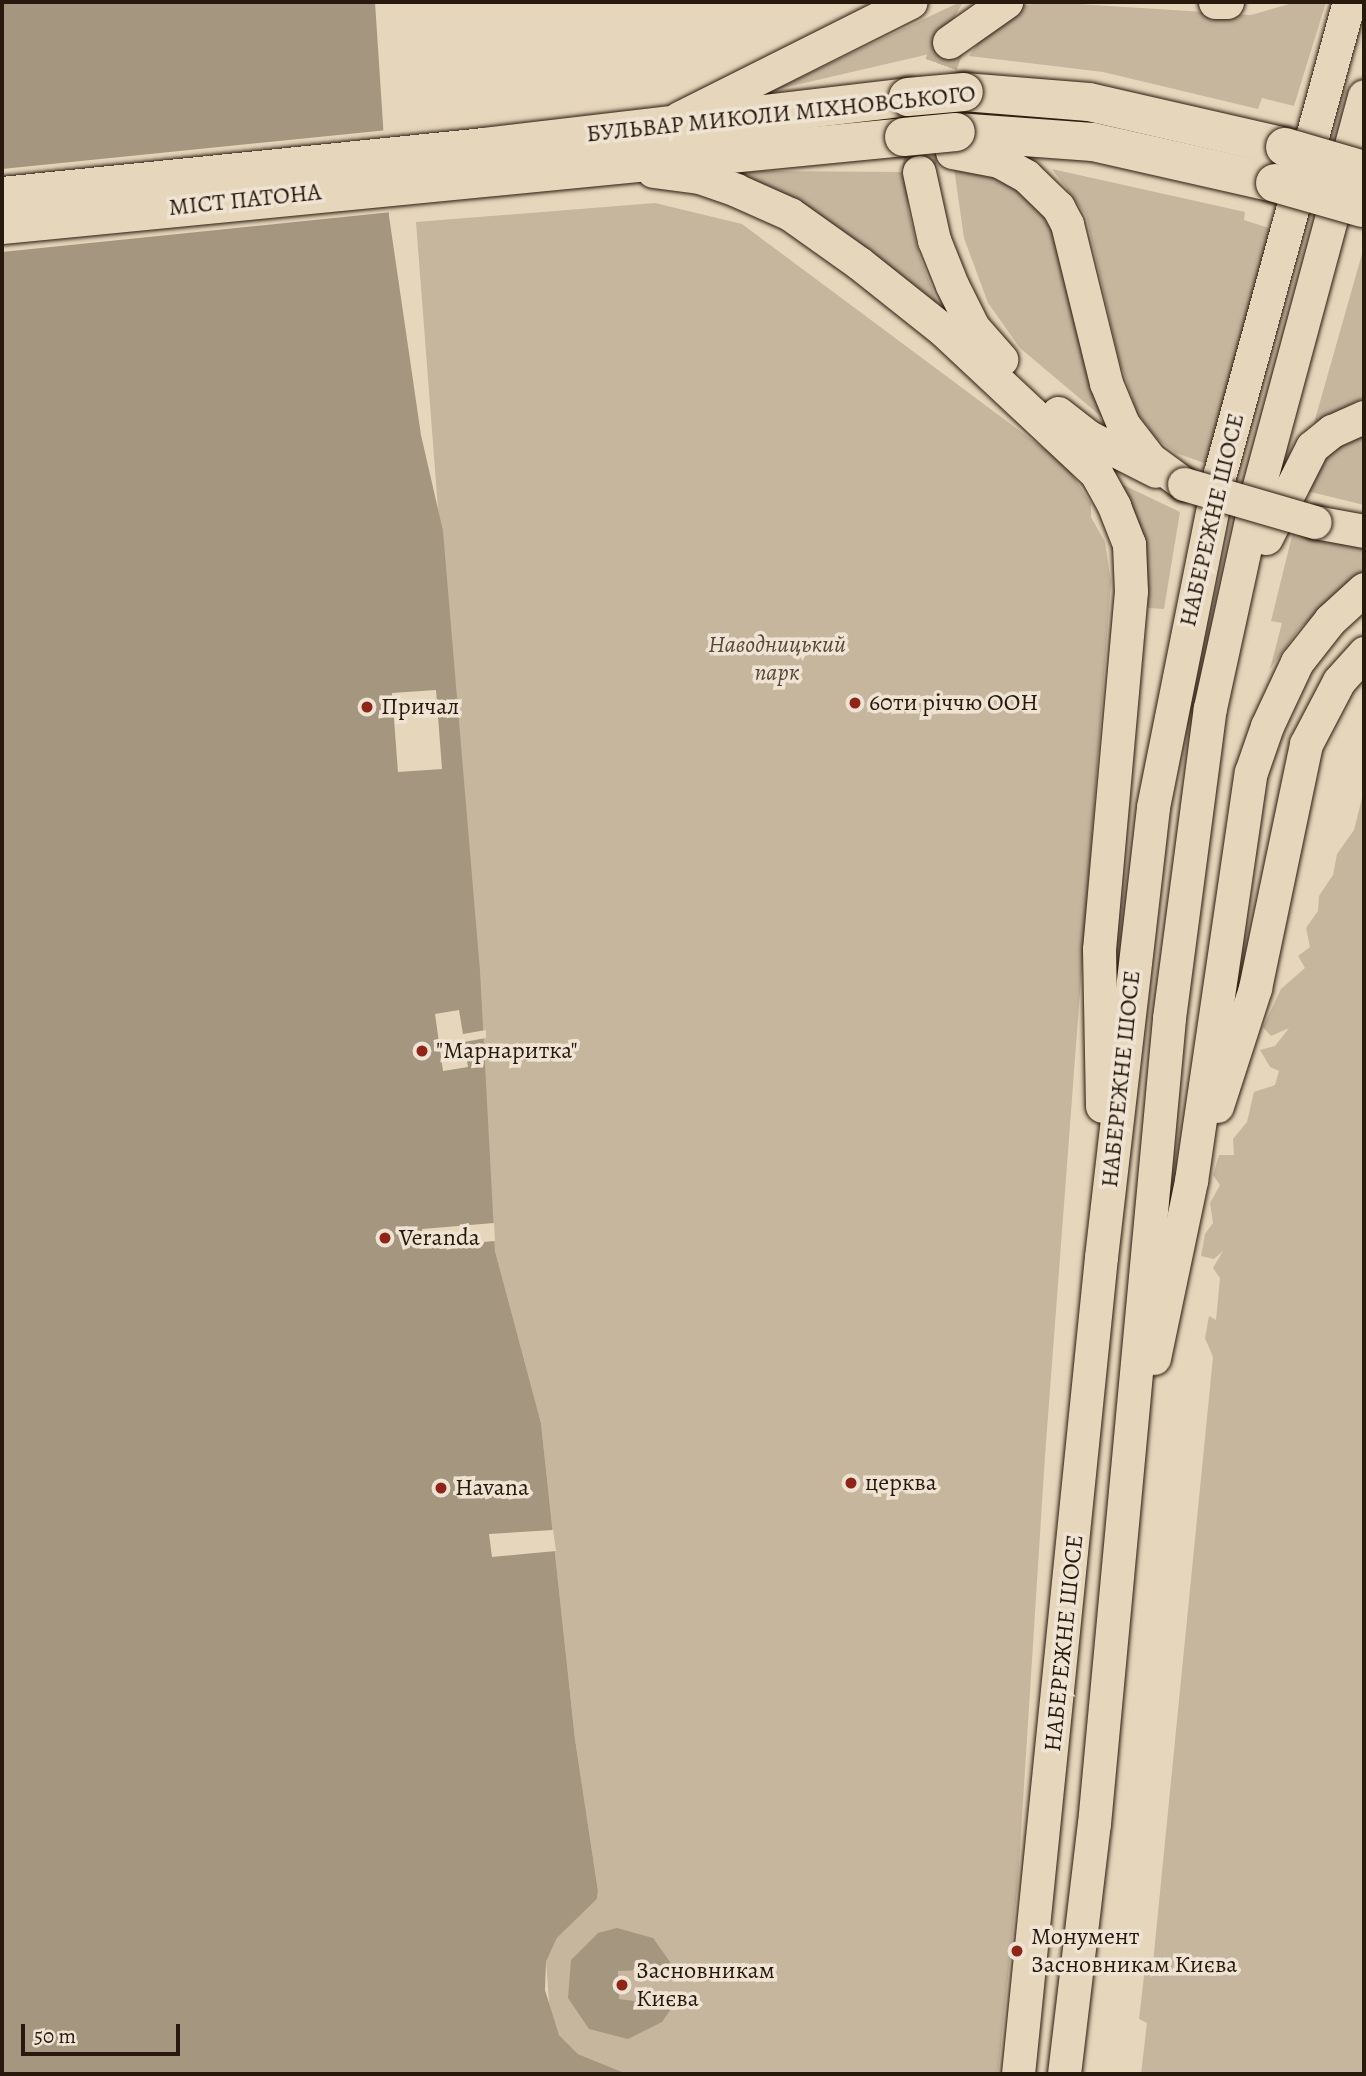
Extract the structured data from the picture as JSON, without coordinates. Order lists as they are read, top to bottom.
{
  "streets": {
    "highway": ["БУЛЬВАР МИКОЛИ МІХНОВСЬКОГО", "МІСТ ПАТОНА"],
    "main road": ["НАБЕРЕЖНЕ ШОСЕ"]
  },
  "crossings": [
    ["БУЛЬВАР МИКОЛИ МІХНОВСЬКОГО", "МІСТ ПАТОНА"]
  ],
  "parks": ["Наводницький парк"],
  "places": [
    "60ти річчю ООН",
    "Причал",
    "\"Марнаритка\"",
    "Veranda",
    "церква",
    "Havana",
    "Монумент Засновникам Києва",
    "Засновникам Києва"
  ],
  "scale_bar": "50 m"
}
